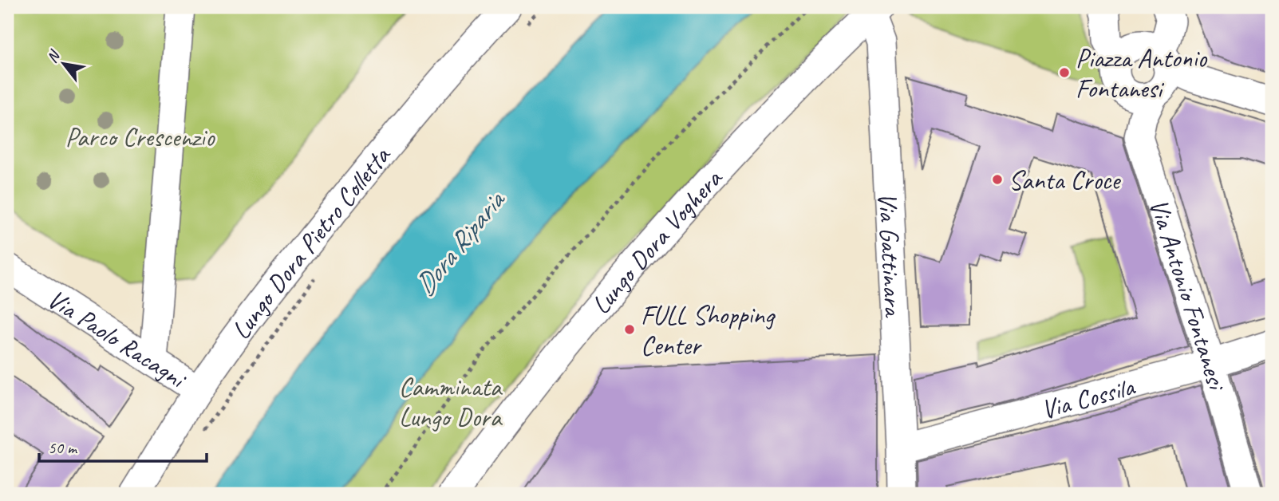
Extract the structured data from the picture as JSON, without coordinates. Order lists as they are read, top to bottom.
{
  "streets": {
    "street": [
      "Lungo Dora Voghera",
      "Lungo Dora Pietro Colletta",
      "Via Gattinara",
      "Via Antonio Fontanesi",
      "Via Paolo Racagni",
      "Via Cossila"
    ]
  },
  "crossings": [
    ["Lungo Dora Voghera", "Via Gattinara"],
    ["Lungo Dora Pietro Colletta", "Via Paolo Racagni"],
    ["Via Gattinara", "Via Cossila"],
    ["Via Antonio Fontanesi", "Via Cossila"]
  ],
  "water": ["Dora Riparia"],
  "parks": ["Parco Crescenzio", "Camminata Lungo Dora"],
  "places": ["Piazza Antonio Fontanesi", "Santa Croce", "FULL Shopping Center"],
  "scale_bar": "50 m",
  "north": "top left"
}
